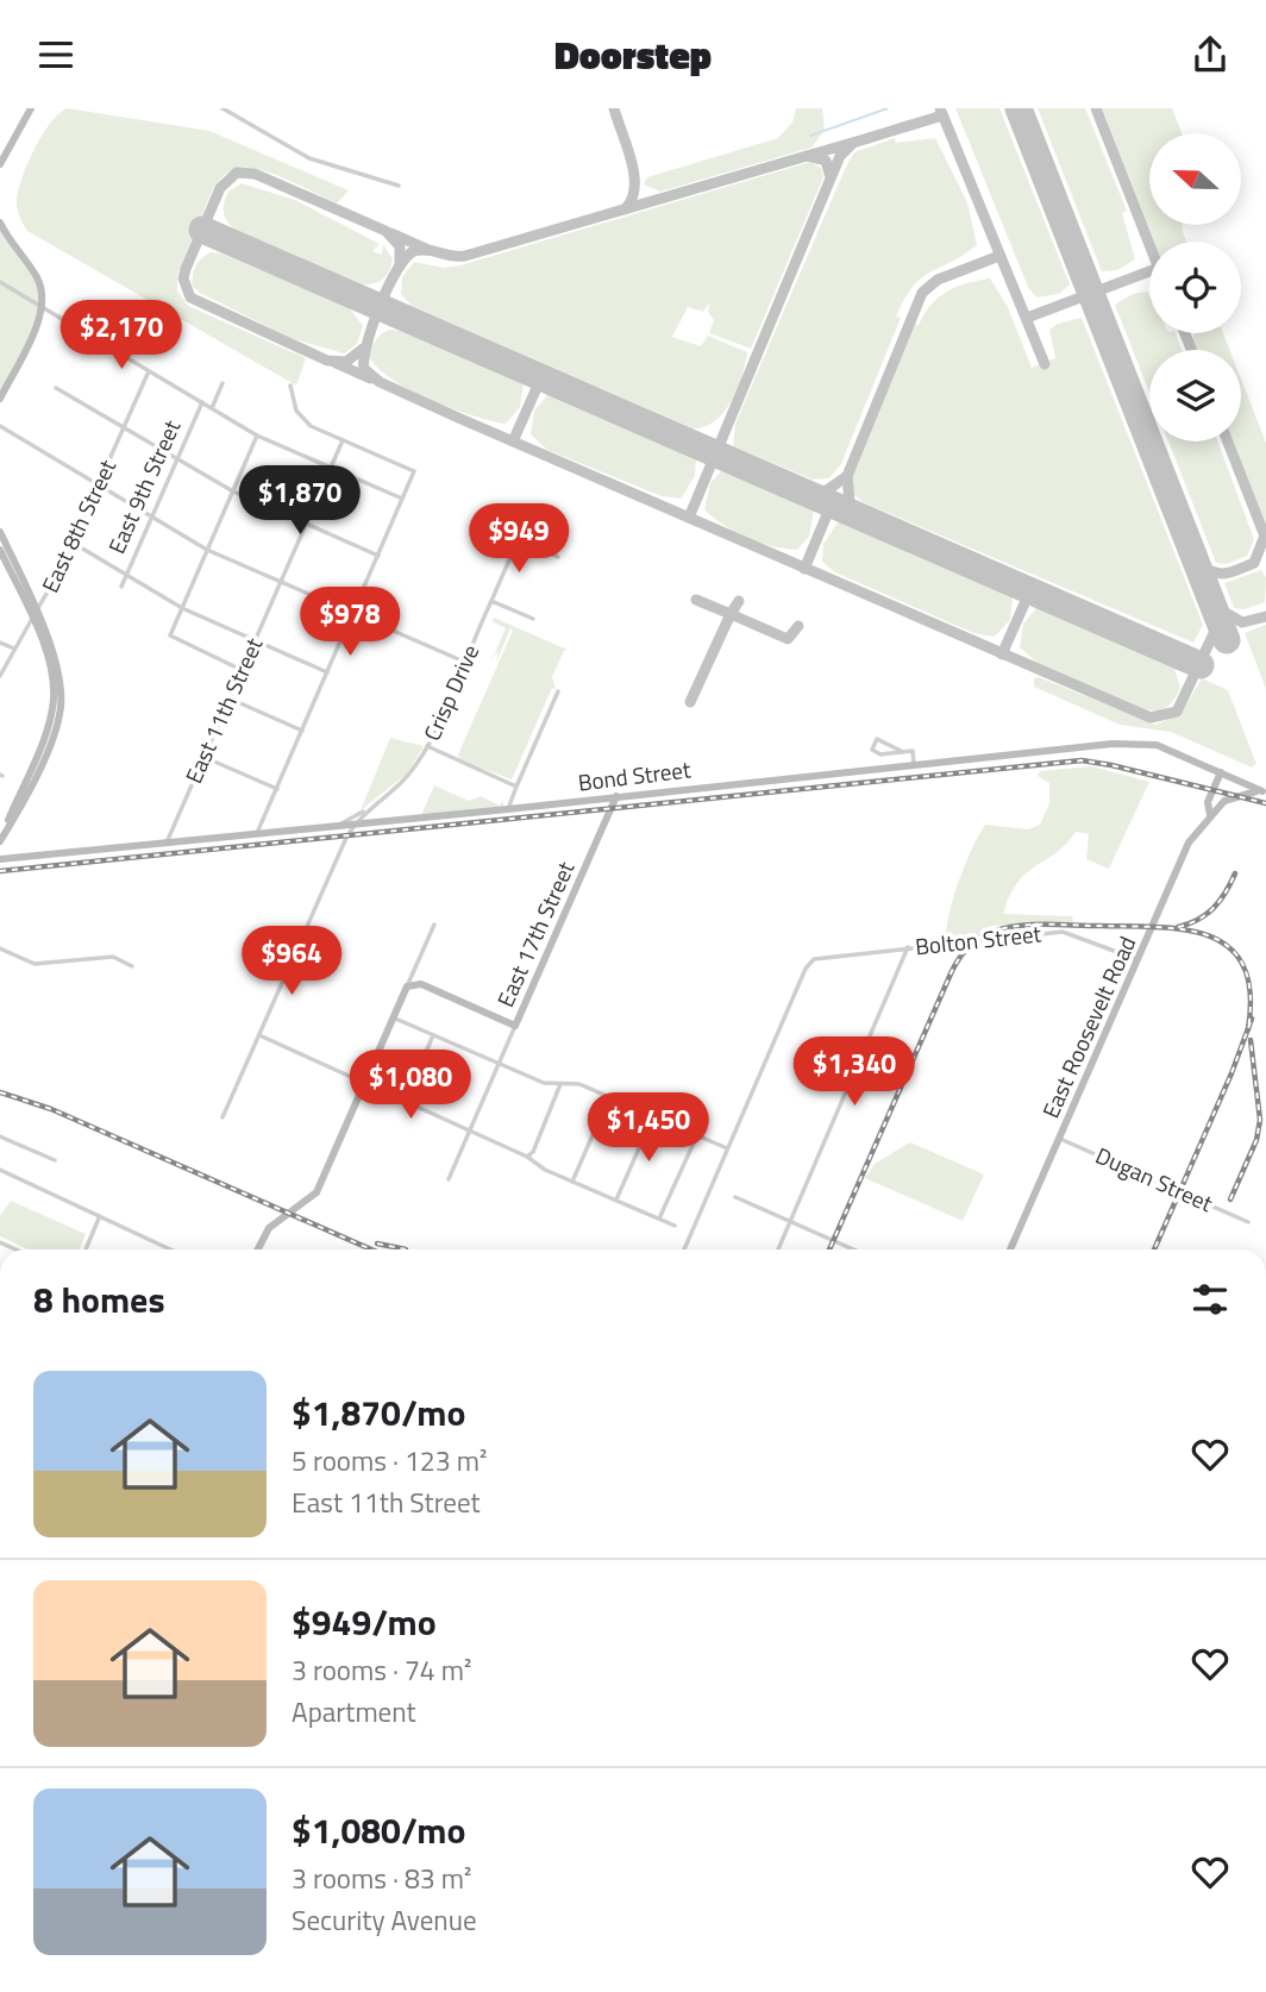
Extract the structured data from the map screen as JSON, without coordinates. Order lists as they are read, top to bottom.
{
  "streets": {
    "street": [
      "East 9th Street",
      "East 8th Street",
      "Crisp Drive",
      "East 11th Street",
      "Bond Street",
      "East 17th Street",
      "Bolton Street",
      "East Roosevelt Road",
      "Dugan Street"
    ]
  },
  "crossings": [
    ["Crisp Drive", "Bond Street"],
    ["East 11th Street", "Bond Street"],
    ["Bond Street", "East 17th Street"],
    ["Bond Street", "East Roosevelt Road"],
    ["Bolton Street", "East Roosevelt Road"],
    ["East Roosevelt Road", "Dugan Street"]
  ],
  "north": "left",
  "page": {
    "header": "Doorstep",
    "price": [
      "$2,170",
      "$1,870",
      "$949",
      "$978",
      "$964",
      "$1,340",
      "$1,080",
      "$1,450"
    ],
    "heading": "8 homes",
    "list": [
      {
        "name": "$1,870/mo",
        "note": "5 rooms · 123 m² · East 11th Street"
      },
      {
        "name": "$949/mo",
        "note": "3 rooms · 74 m² · Apartment"
      },
      {
        "name": "$1,080/mo",
        "note": "3 rooms · 83 m² · Security Avenue"
      }
    ]
  }
}
